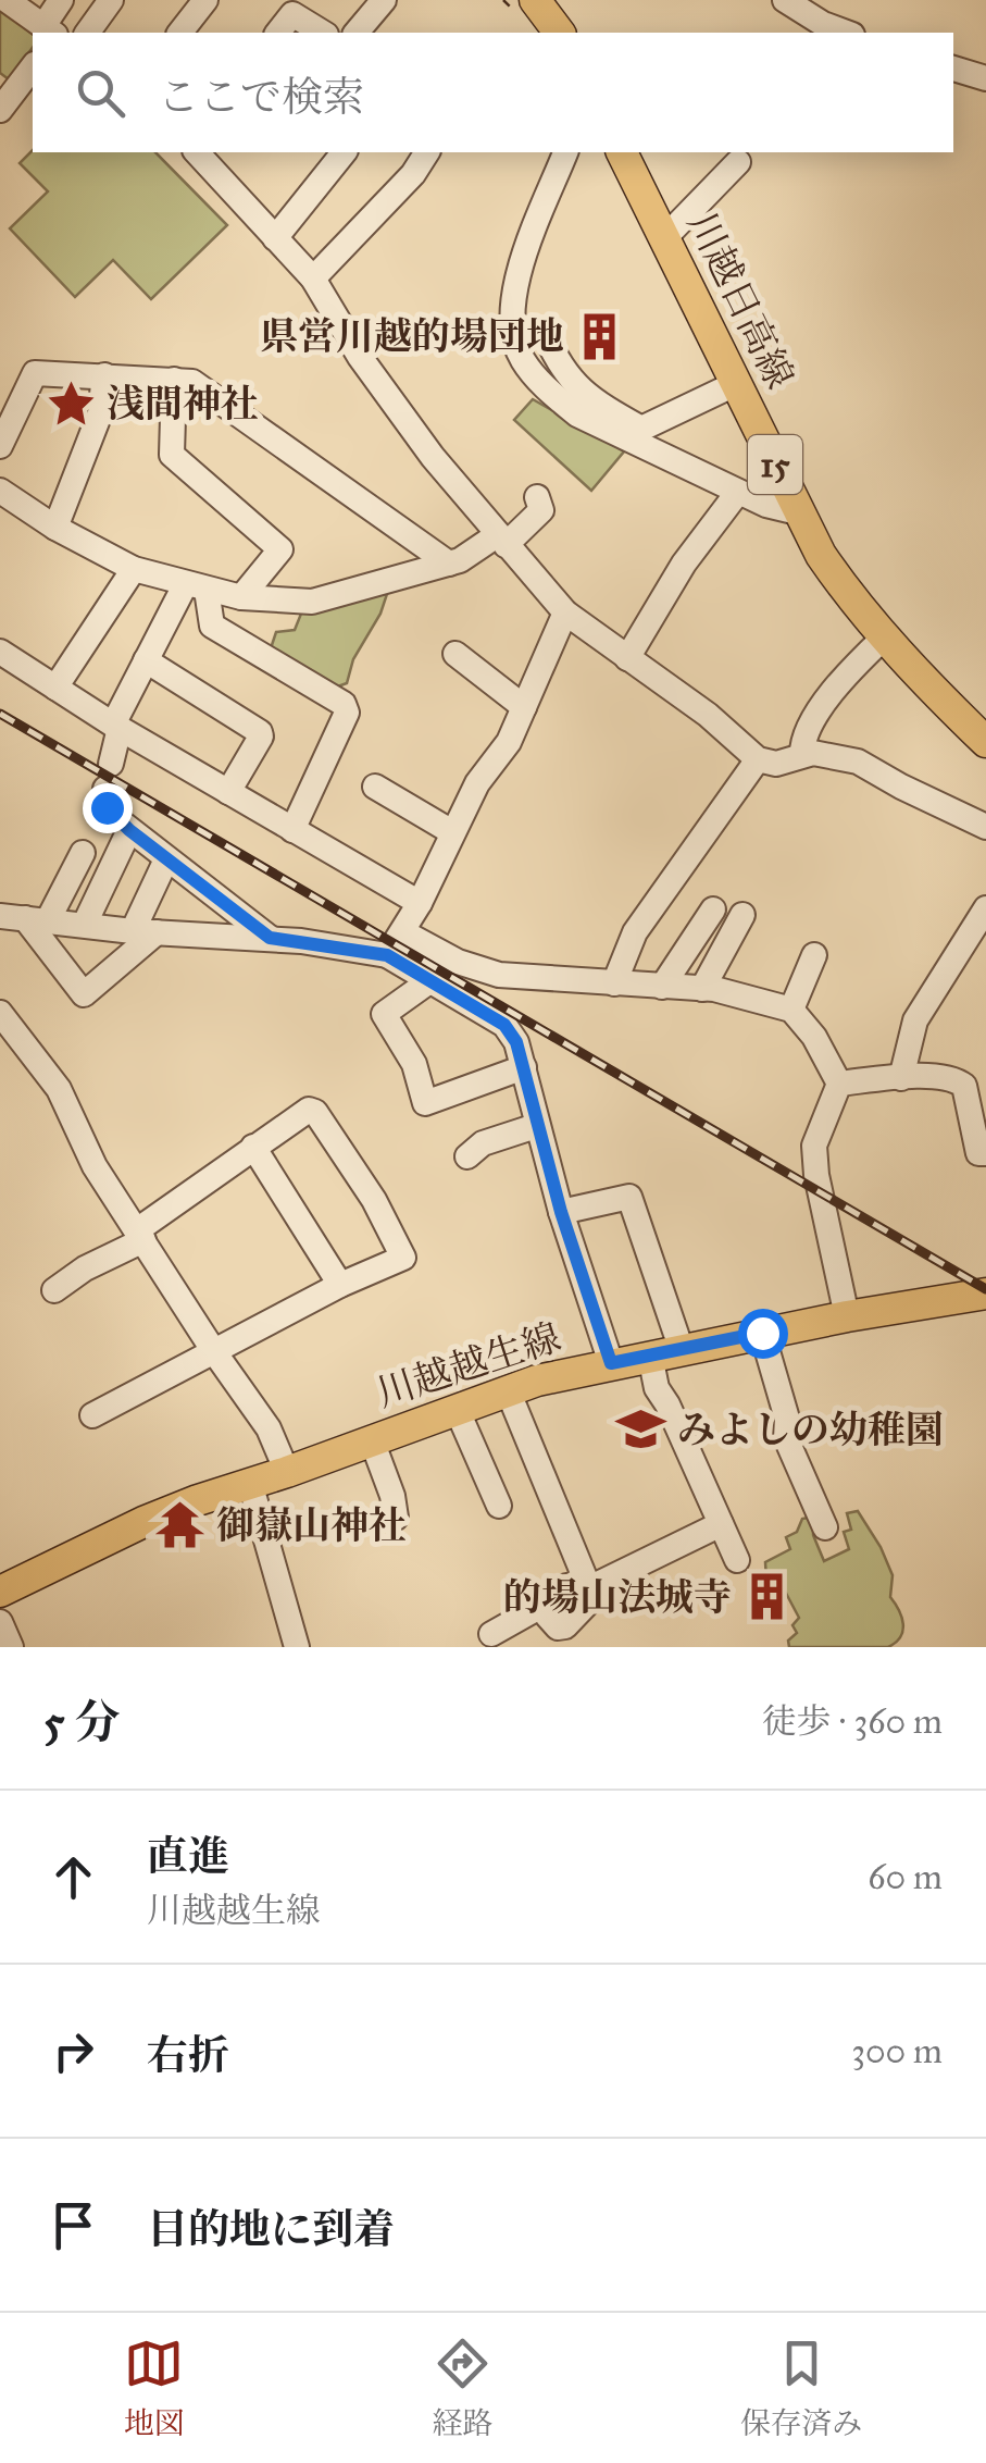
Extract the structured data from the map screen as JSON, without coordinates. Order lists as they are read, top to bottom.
{
  "streets": {
    "main road": ["川越日高線", "15", "川越越生線"]
  },
  "places": {
    "building": ["県営川越的場団地", "的場山法城寺"],
    "place": ["浅間神社"],
    "school or university": ["みよしの幼稚園"],
    "temple": ["御嶽山神社"]
  },
  "page": {
    "search": "ここで検索",
    "heading": ["5 分", "徒歩 · 360 m"],
    "list": [
      ["直進", "川越越生線", "60 m"],
      ["右折", "300 m"],
      "目的地に到着"
    ],
    "nav": ["地図", "経路", "保存済み"]
  }
}
